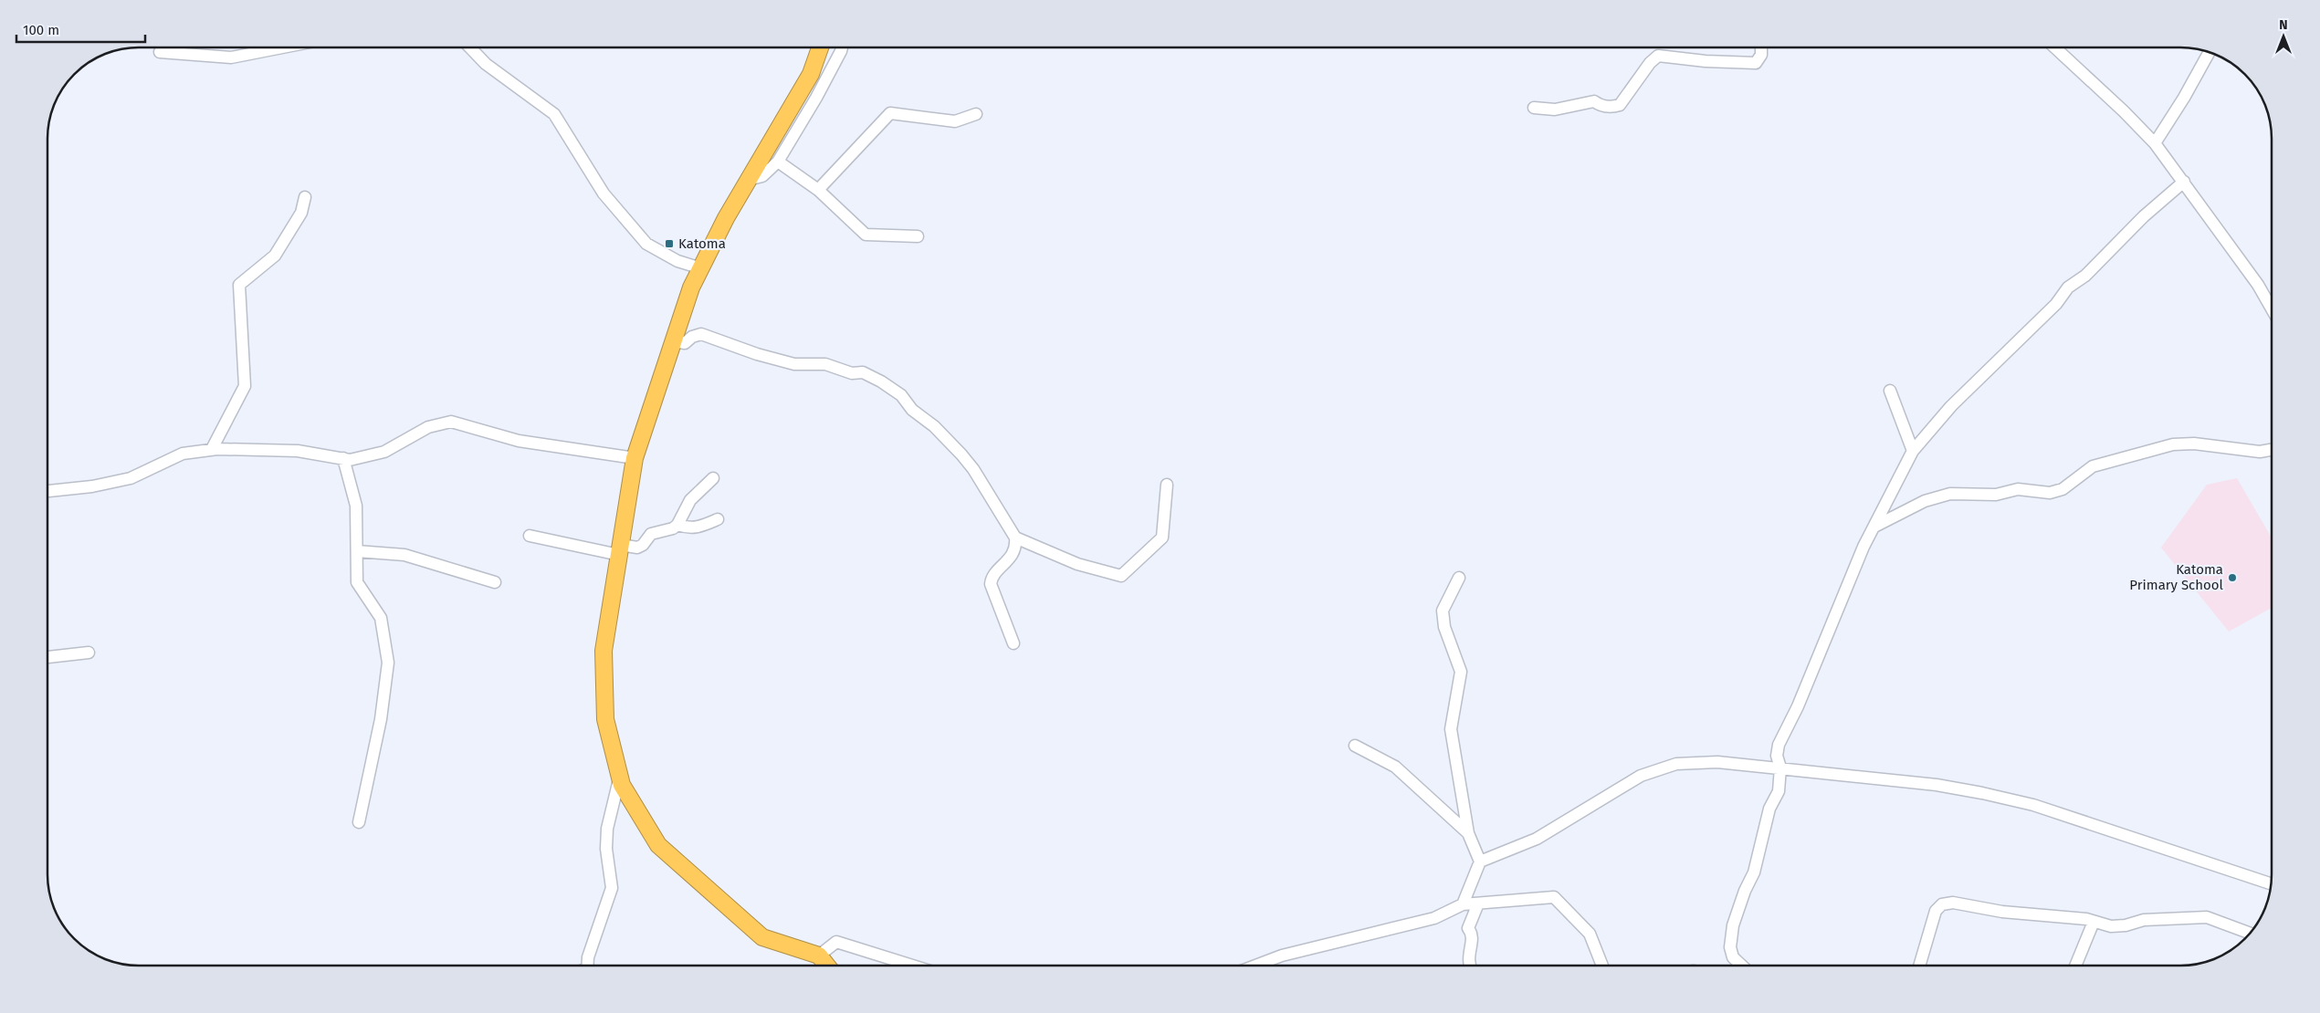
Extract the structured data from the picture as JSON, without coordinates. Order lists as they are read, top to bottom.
{
  "places": {
    "transit": ["Katoma"],
    "other": ["Katoma Primary School"]
  },
  "scale_bar": "100 m",
  "north": "top"
}
